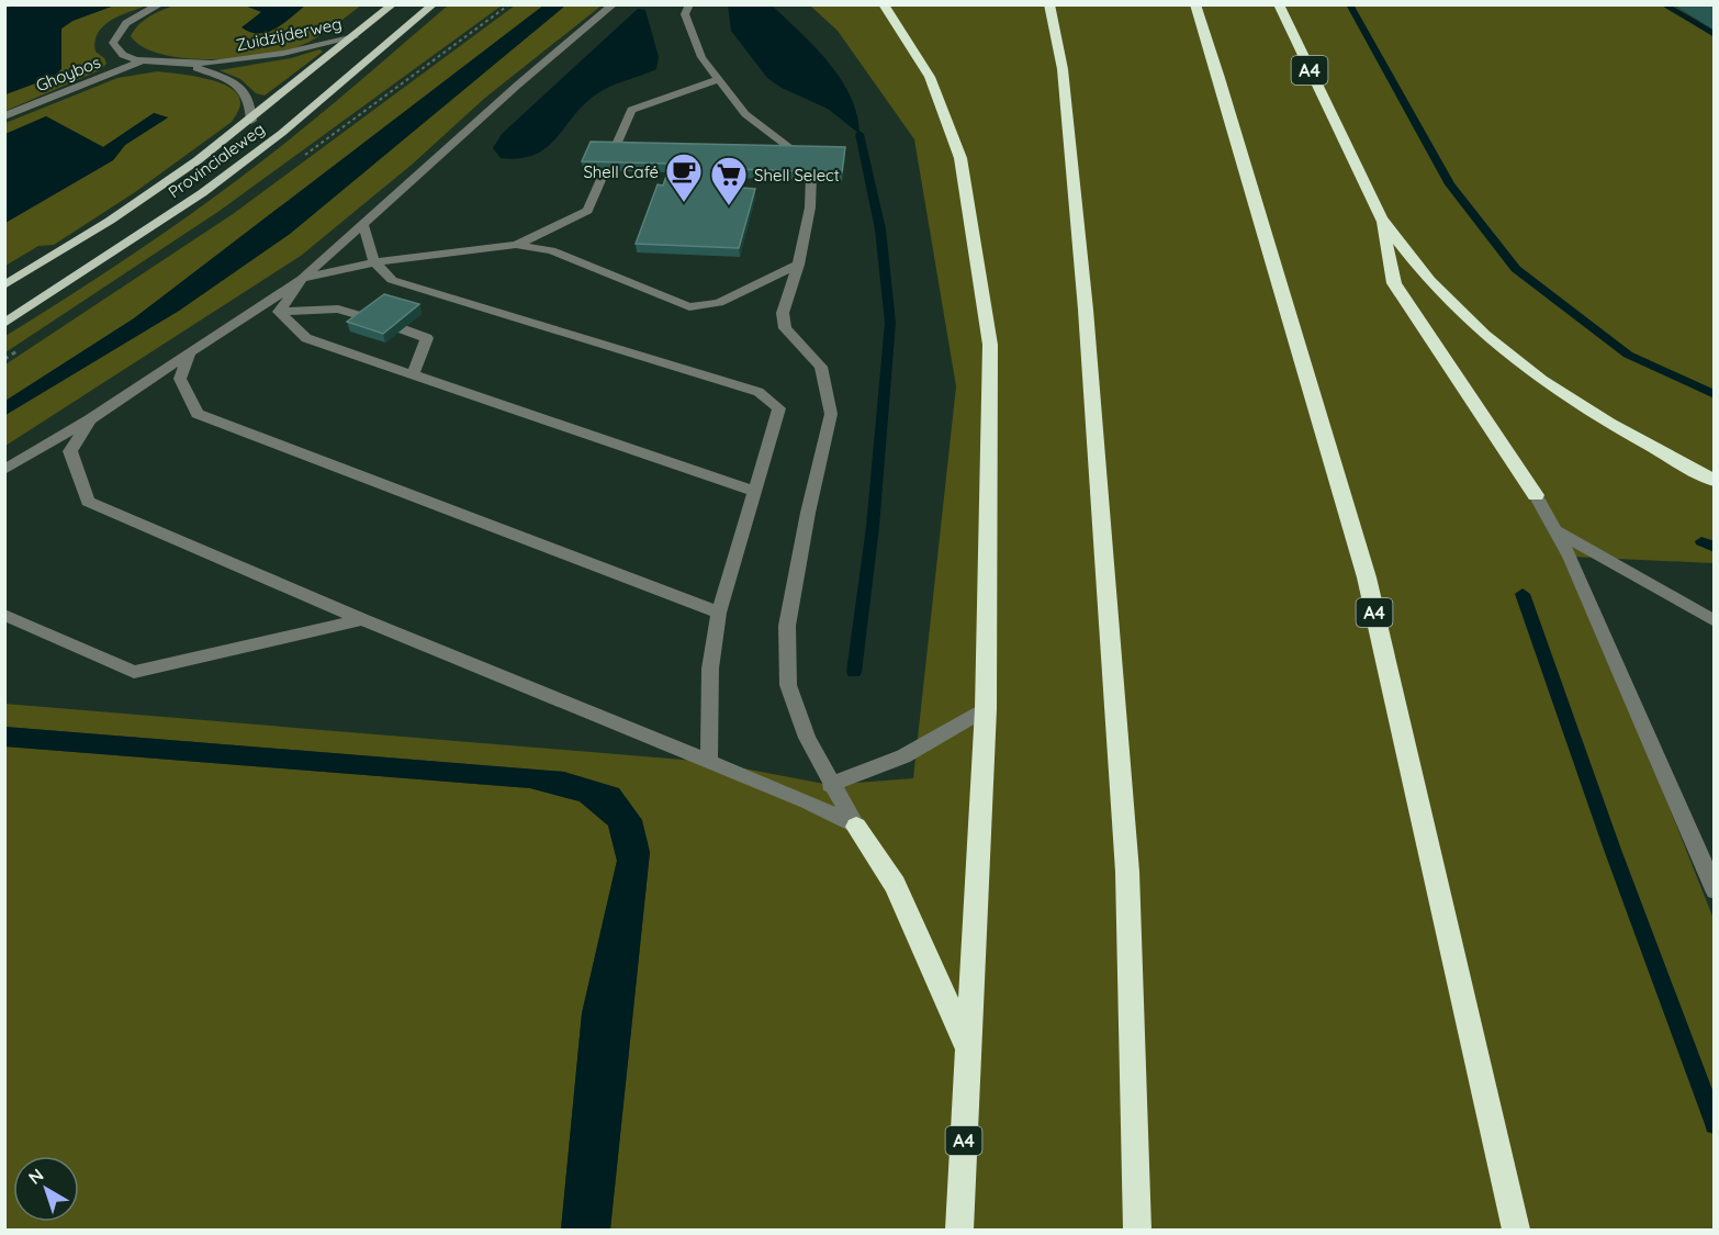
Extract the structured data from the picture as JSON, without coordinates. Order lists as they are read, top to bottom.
{
  "streets": {
    "highway": ["A4"],
    "main road": ["Provincialeweg"],
    "street": ["Zuidzijderweg", "Ghoybos"]
  },
  "crossings": [
    ["Zuidzijderweg", "Ghoybos"],
    ["Zuidzijderweg", "Provincialeweg"]
  ],
  "places": {
    "cafe": ["Shell Café"],
    "supermarket": ["Shell Select"]
  },
  "north": "top left"
}
